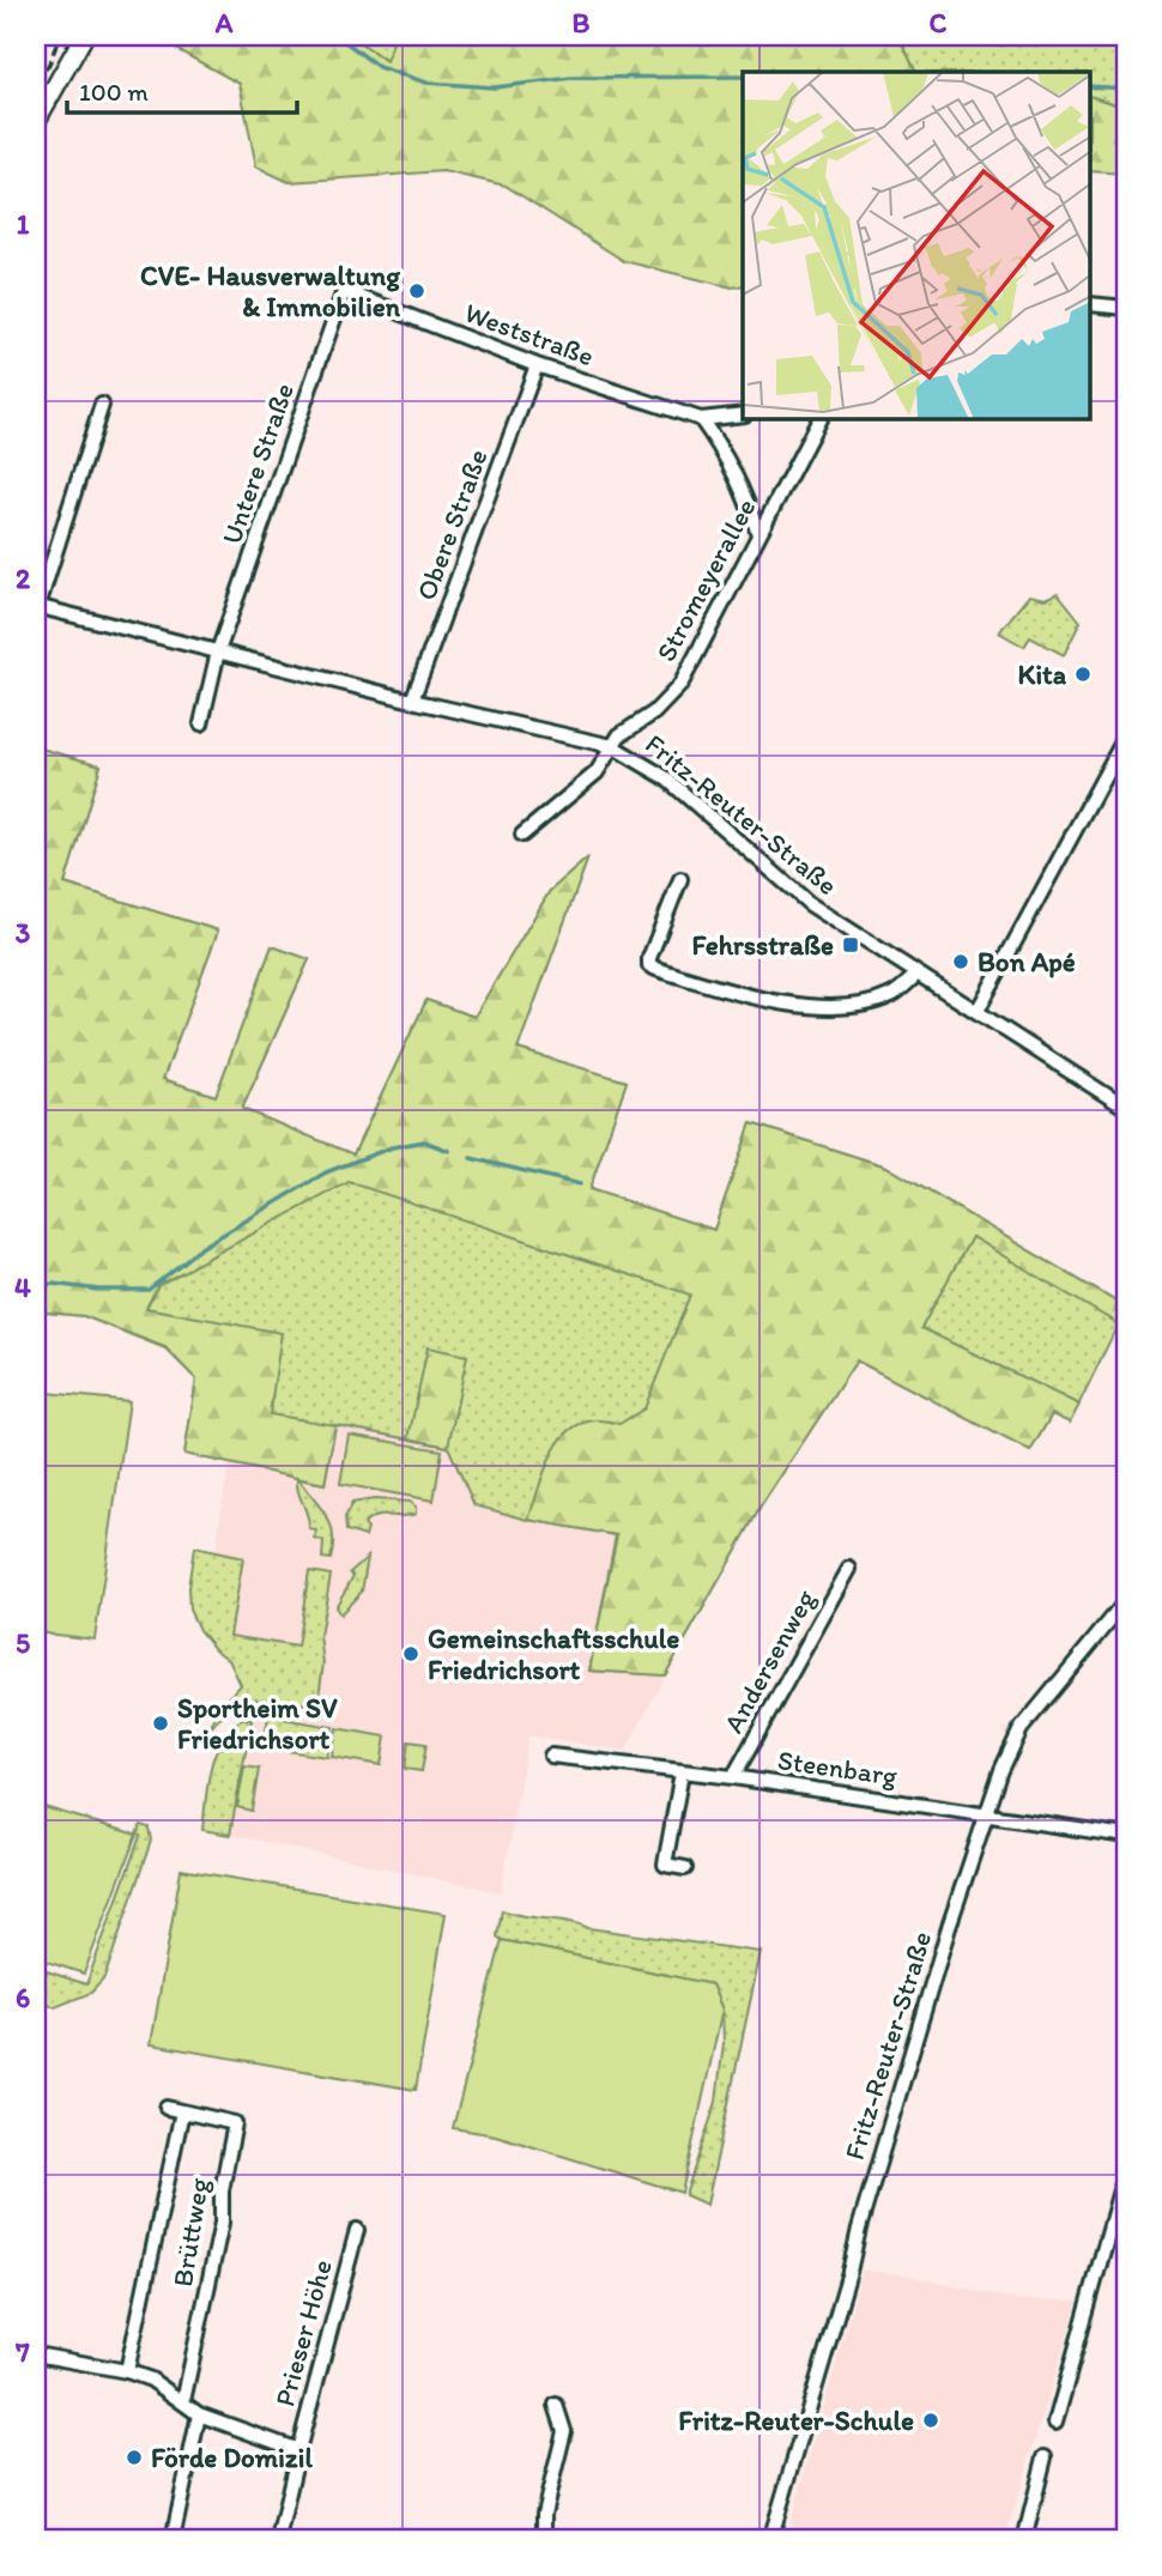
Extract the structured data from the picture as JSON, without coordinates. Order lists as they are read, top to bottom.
{
  "streets": {
    "street": [
      "Weststraße",
      "Untere Straße",
      "Obere Straße",
      "Stromeyerallee",
      "Fritz-Reuter-Straße",
      "Andersenweg",
      "Steenbarg",
      "Brüttweg",
      "Prieser Höhe"
    ]
  },
  "crossings": [
    ["Weststraße", "Untere Straße"],
    ["Weststraße", "Obere Straße"],
    ["Untere Straße", "Fritz-Reuter-Straße"],
    ["Obere Straße", "Fritz-Reuter-Straße"],
    ["Stromeyerallee", "Fritz-Reuter-Straße"],
    ["Fritz-Reuter-Straße", "Steenbarg"],
    ["Andersenweg", "Steenbarg"]
  ],
  "places": {
    "other": [
      "CVE- Hausverwaltung & Immobilien",
      "Kita",
      "Bon Apé",
      "Gemeinschaftsschule Friedrichsort",
      "Sportheim SV Friedrichsort",
      "Fritz-Reuter-Schule",
      "Förde Domizil"
    ],
    "transit": ["Fehrsstraße"]
  },
  "scale_bar": "100 m",
  "grid": {
    "columns": ["A", "B", "C"],
    "rows": [
      "1",
      "2",
      "3",
      "4",
      "5",
      "6",
      "7"
    ]
  }
}
